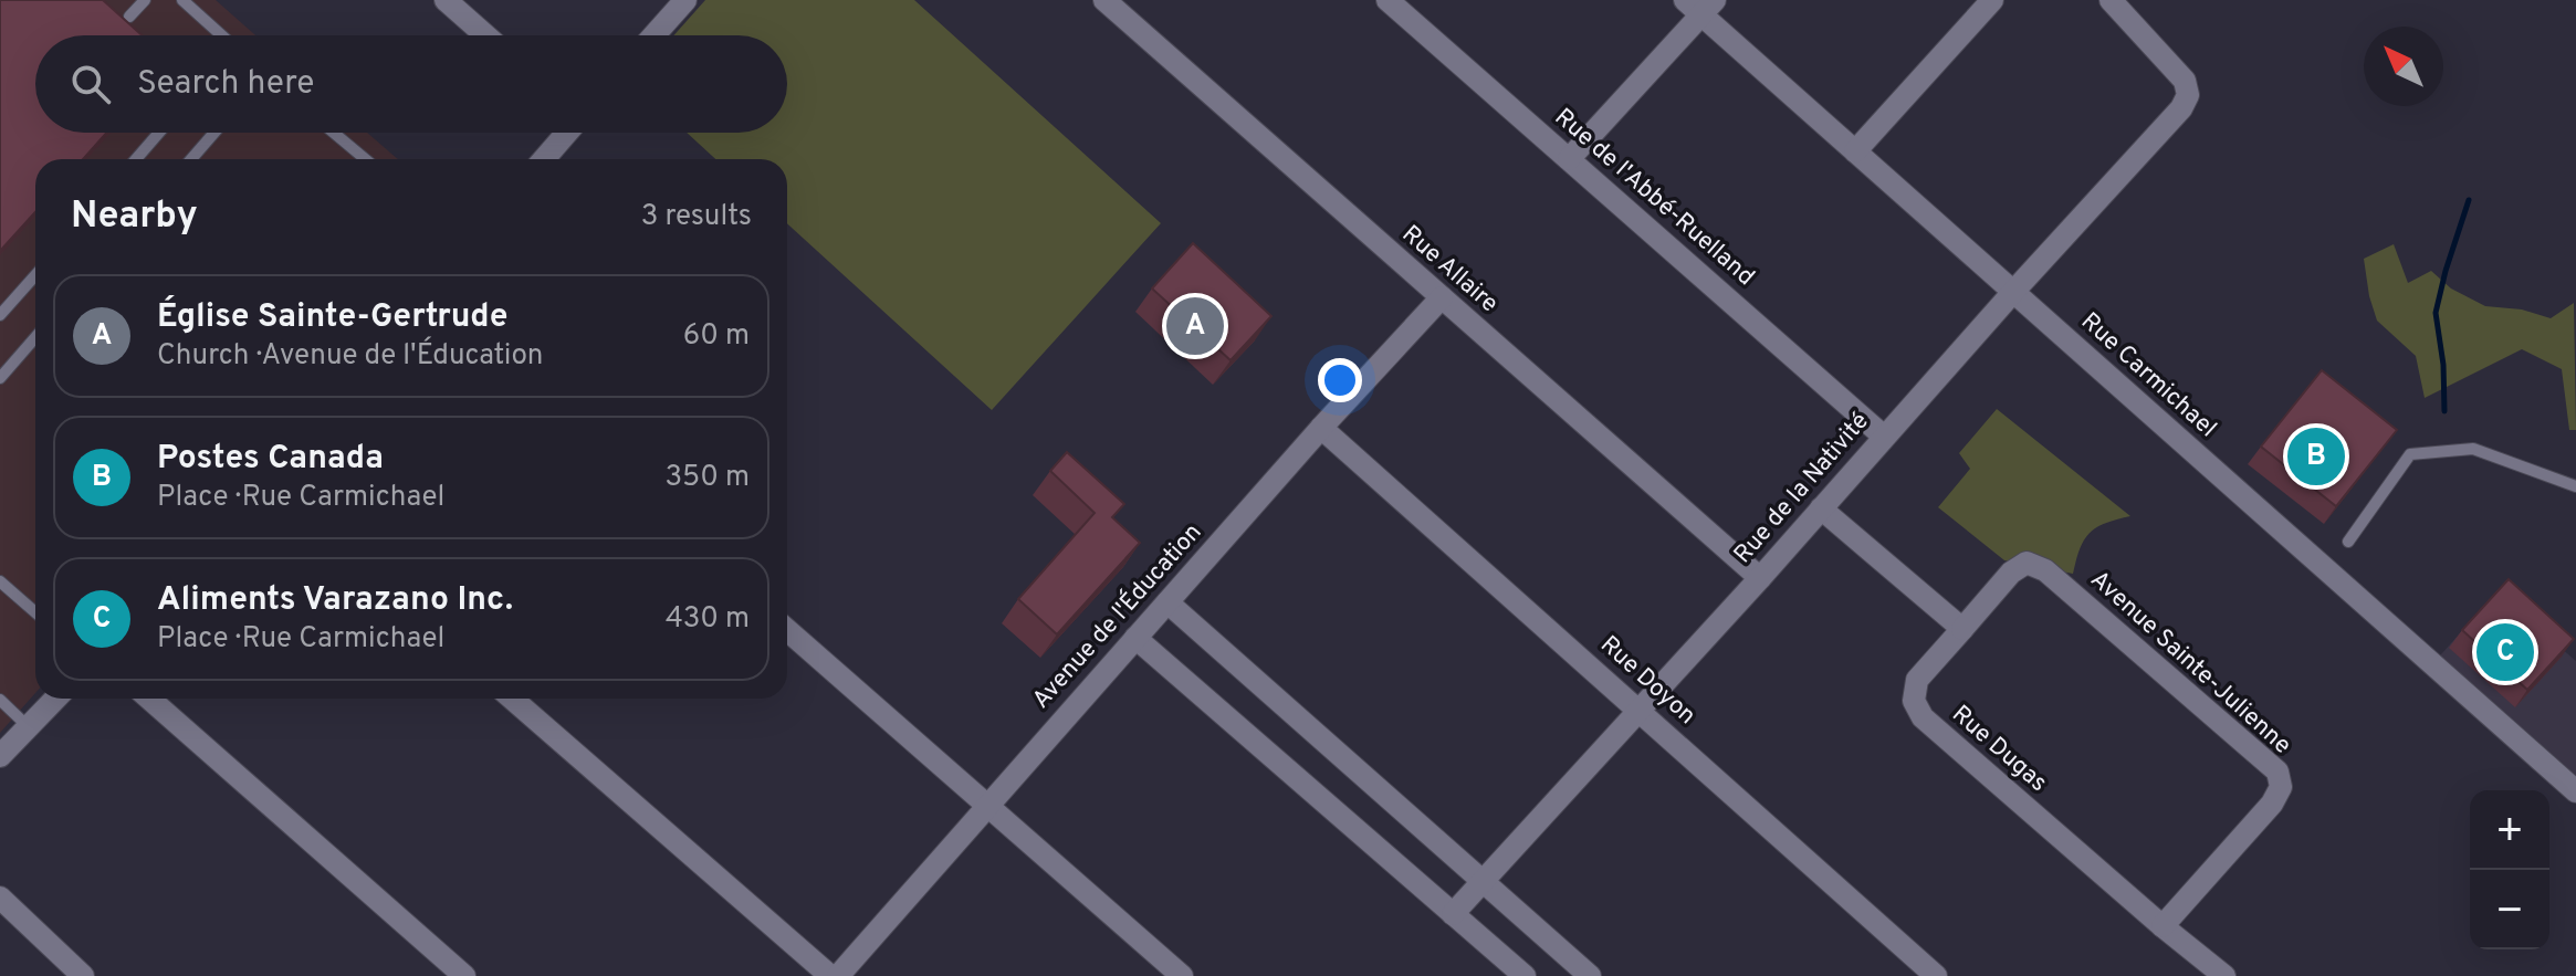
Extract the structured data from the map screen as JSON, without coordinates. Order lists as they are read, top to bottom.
{
  "streets": {
    "street": [
      "Rue de l'Abbé-Ruelland",
      "Rue Allaire",
      "Rue Carmichael",
      "Rue de la Nativité",
      "Avenue de l'Éducation",
      "Avenue Sainte-Julienne",
      "Rue Doyon",
      "Rue Dugas"
    ]
  },
  "crossings": [
    ["Rue de l'Abbé-Ruelland", "Rue de la Nativité"],
    ["Rue Allaire", "Rue de la Nativité"],
    ["Rue Allaire", "Avenue de l'Éducation"],
    ["Rue Carmichael", "Rue de la Nativité"],
    ["Rue de la Nativité", "Rue Doyon"],
    ["Avenue de l'Éducation", "Rue Doyon"],
    ["Avenue Sainte-Julienne", "Rue Dugas"]
  ],
  "north": "top left",
  "page": {
    "search": "Search here",
    "heading": ["Nearby", "3 results"],
    "list": [
      {
        "mark": "A",
        "name": "Église Sainte-Gertrude",
        "note": "Church · Avenue de l'Éducation",
        "value": "60 m"
      },
      {
        "mark": "B",
        "name": "Postes Canada",
        "note": "Place · Rue Carmichael",
        "value": "350 m"
      },
      {
        "mark": "C",
        "name": "Aliments Varazano Inc.",
        "note": "Place · Rue Carmichael",
        "value": "430 m"
      }
    ],
    "pins": ["A", "B", "C"],
    "map_buttons": ["+", "−"]
  }
}
